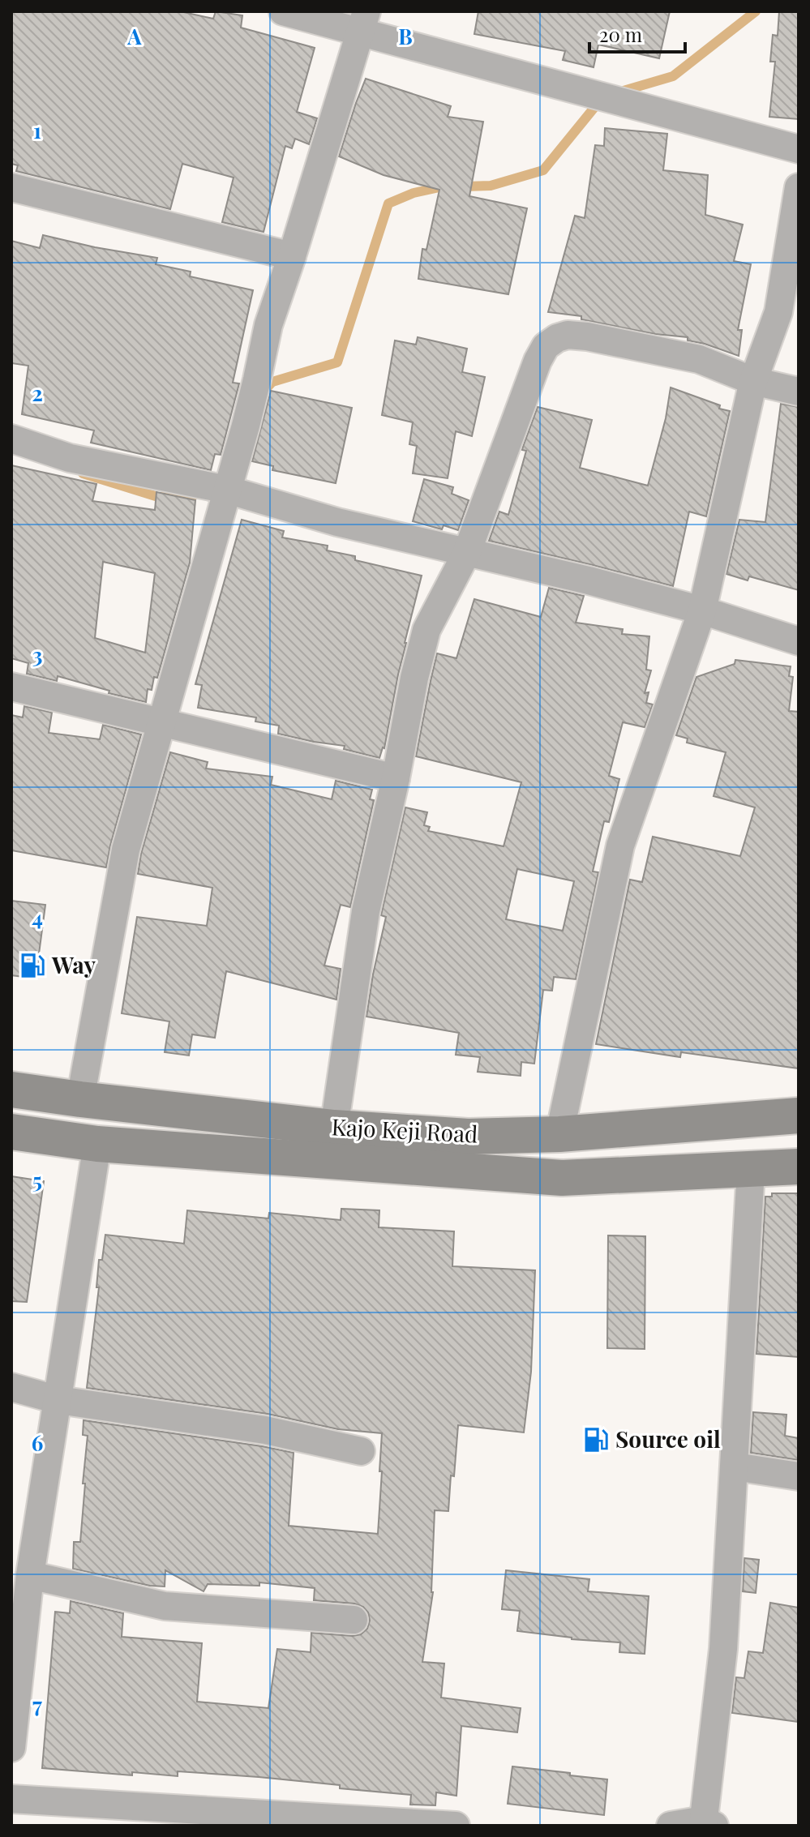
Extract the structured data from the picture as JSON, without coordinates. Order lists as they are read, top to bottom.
{
  "streets": {
    "main road": ["Kajo Keji Road"]
  },
  "places": {
    "fuel station": ["Way", "Source oil"]
  },
  "scale_bar": "20 m",
  "grid": {
    "columns": ["A", "B"],
    "rows": [
      "1",
      "2",
      "3",
      "4",
      "5",
      "6",
      "7"
    ]
  }
}
